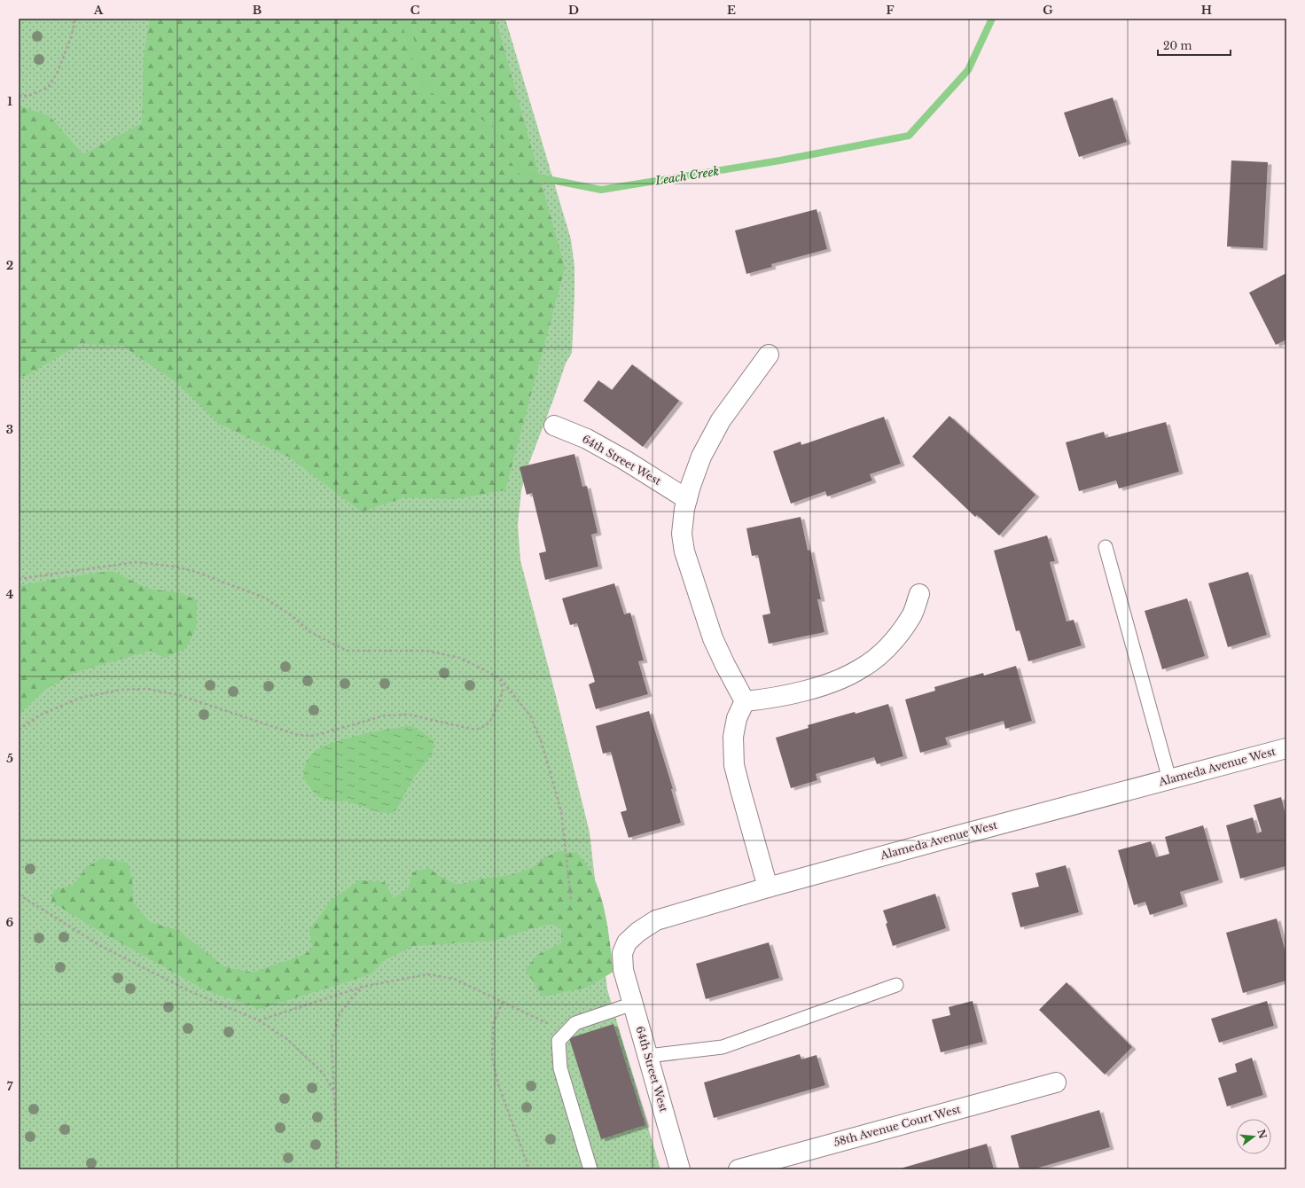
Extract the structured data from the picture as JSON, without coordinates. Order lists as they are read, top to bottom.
{
  "streets": {
    "street": ["64th Street West", "Alameda Avenue West", "58th Avenue Court West"]
  },
  "crossings": [
    ["64th Street West", "Alameda Avenue West"]
  ],
  "water": ["Leach Creek"],
  "scale_bar": "20 m",
  "north": "right",
  "grid": {
    "columns": [
      "A",
      "B",
      "C",
      "D",
      "E",
      "F",
      "G",
      "H"
    ],
    "rows": [
      "1",
      "2",
      "3",
      "4",
      "5",
      "6",
      "7"
    ]
  }
}
